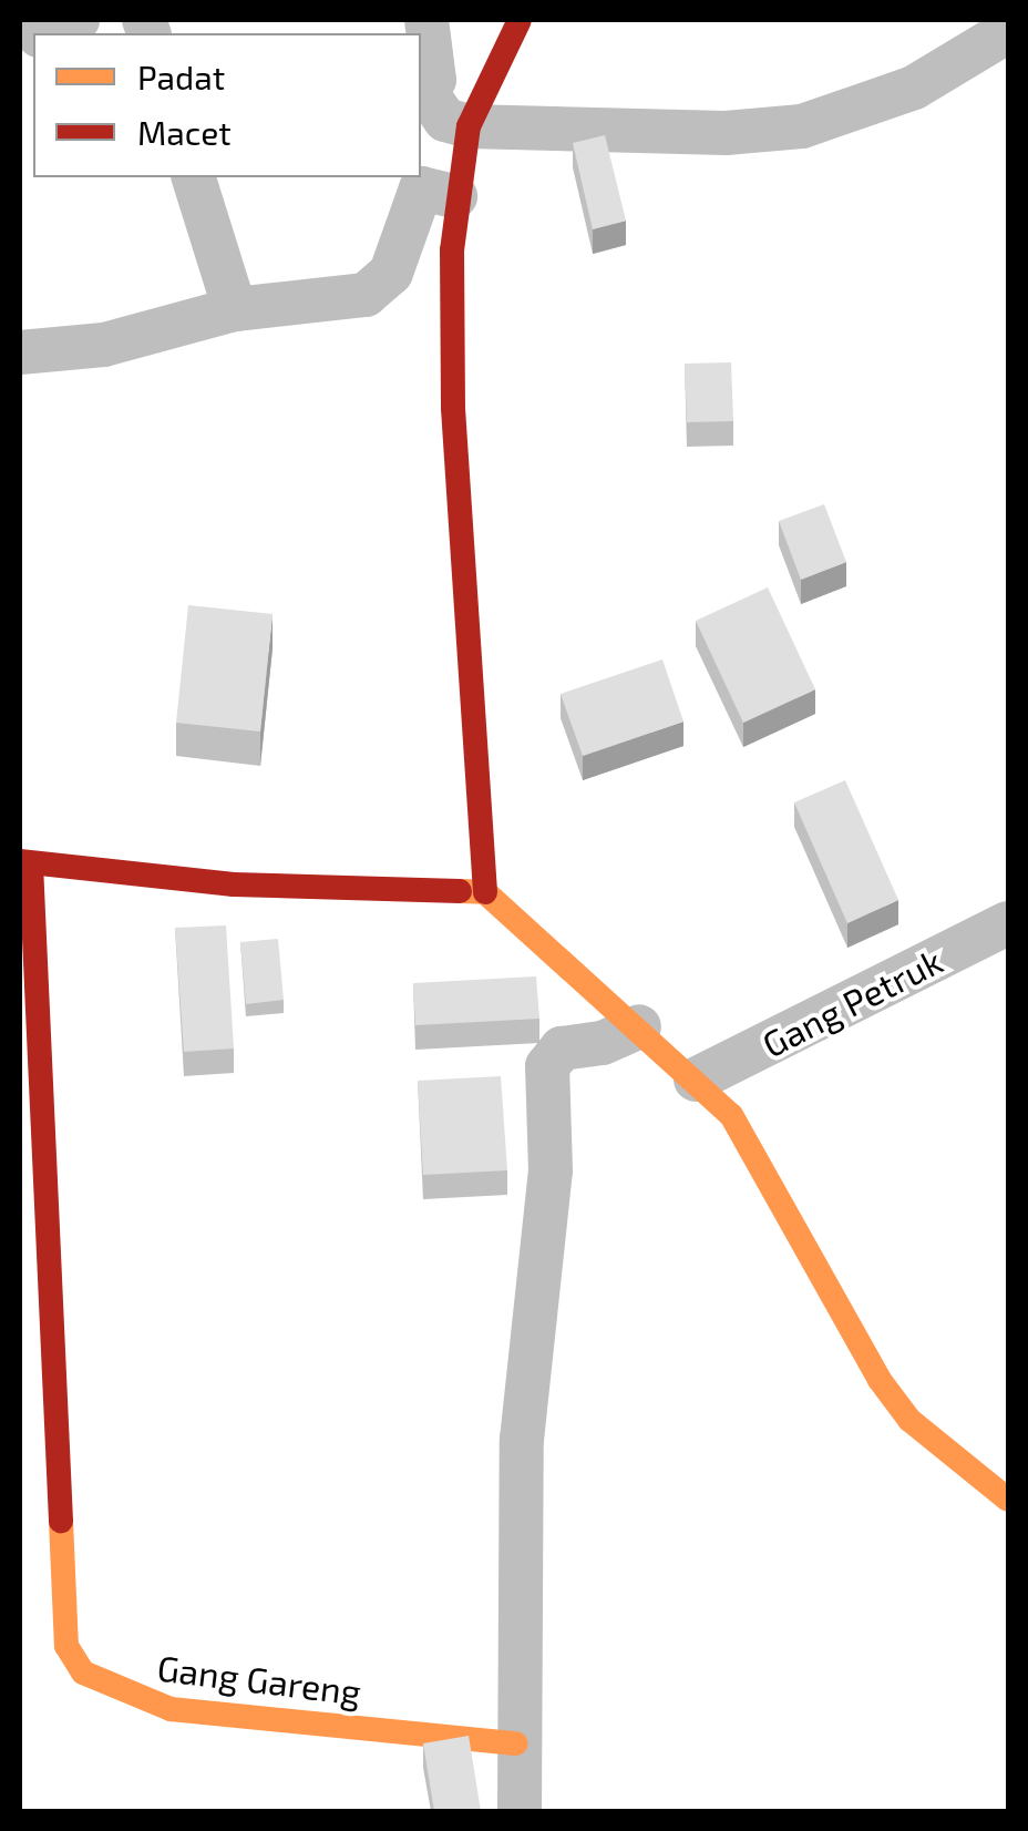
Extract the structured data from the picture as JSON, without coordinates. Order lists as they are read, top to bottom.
{
  "streets": {
    "street": ["Gang Petruk", "Gang Gareng"]
  },
  "legend": ["Padat", "Macet"]
}
